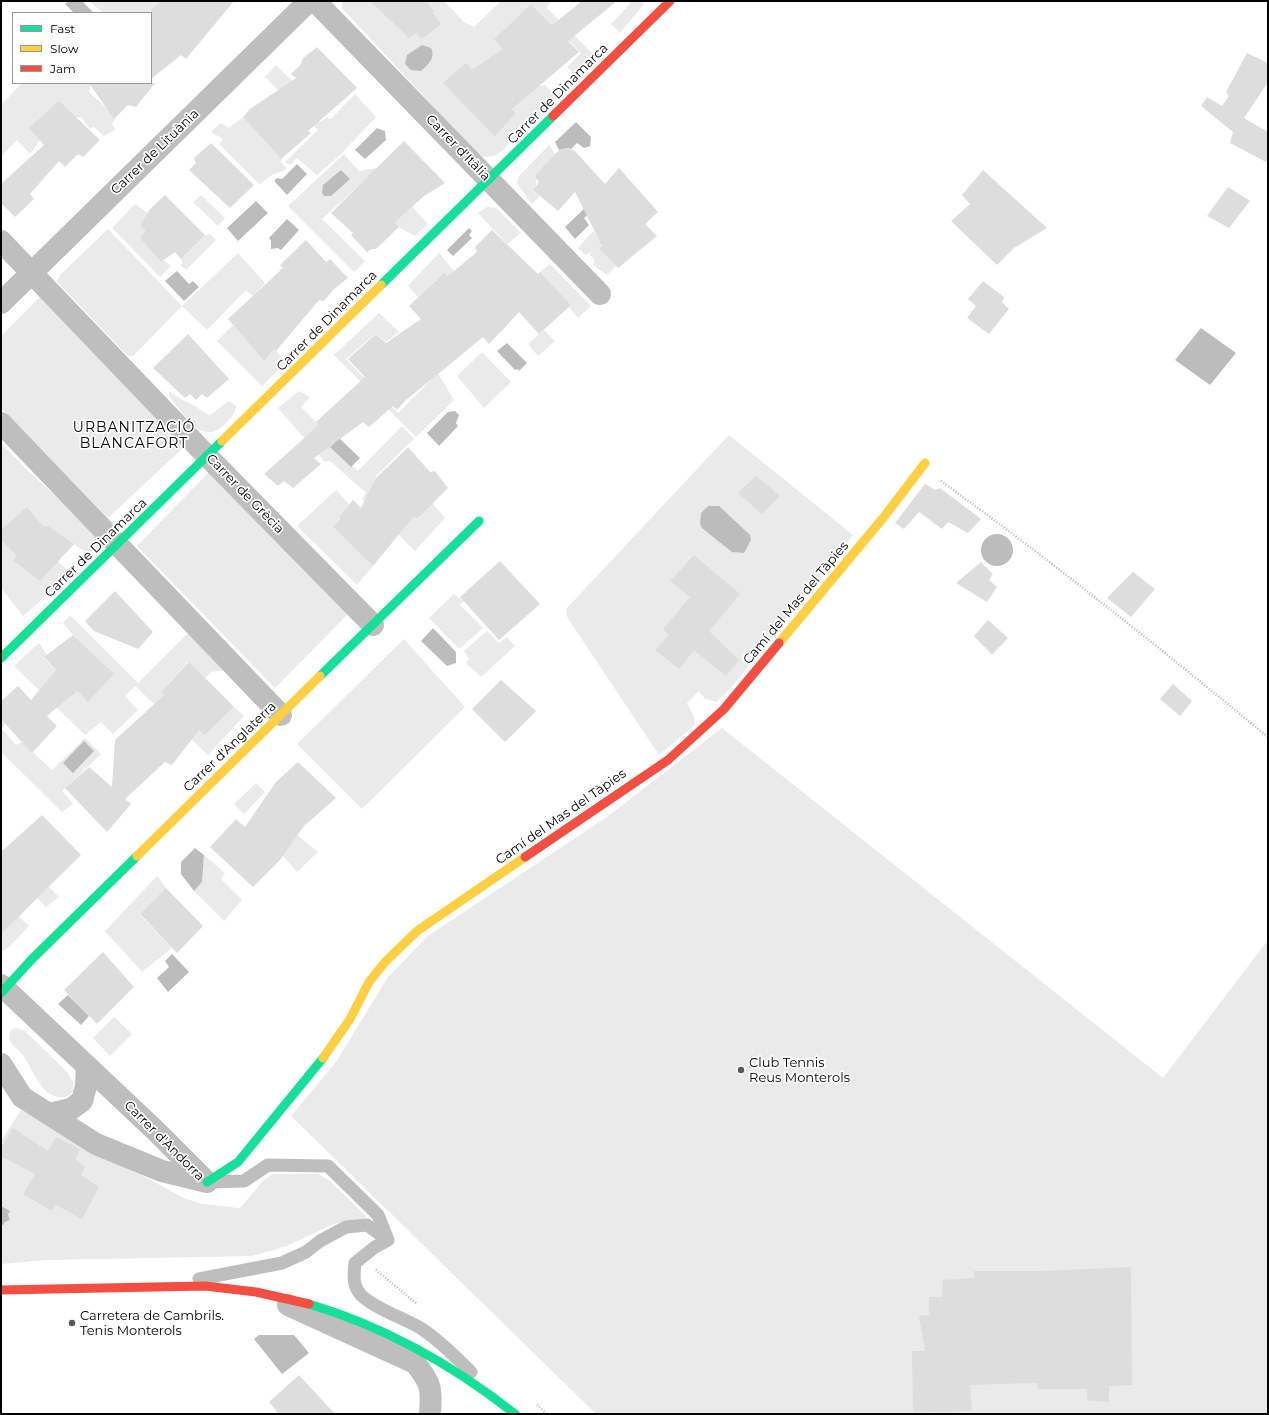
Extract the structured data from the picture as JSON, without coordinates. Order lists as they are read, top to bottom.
{
  "streets": {
    "street": [
      "Carrer de Dinamarca",
      "Carrer d'Itàlia",
      "Carrer de Lituània",
      "Carrer de Grècia",
      "Camí del Mas del Tàpies",
      "Carrer d'Anglaterra",
      "Carrer d'Andorra"
    ]
  },
  "crossings": [
    ["Carrer de Dinamarca", "Carrer d'Itàlia"],
    ["Carrer de Dinamarca", "Carrer de Grècia"],
    ["Carrer de Lituània", "Carrer de Grècia"],
    ["Carrer de Grècia", "Carrer d'Anglaterra"],
    ["Camí del Mas del Tàpies", "Carrer d'Andorra"],
    ["Carrer d'Anglaterra", "Carrer d'Andorra"]
  ],
  "districts": ["URBANITZACIÓ BLANCAFORT"],
  "places": ["Club Tennis Reus Monterols", "Carretera de Cambrils. Tenis Monterols"],
  "legend": ["Fast", "Slow", "Jam"]
}
